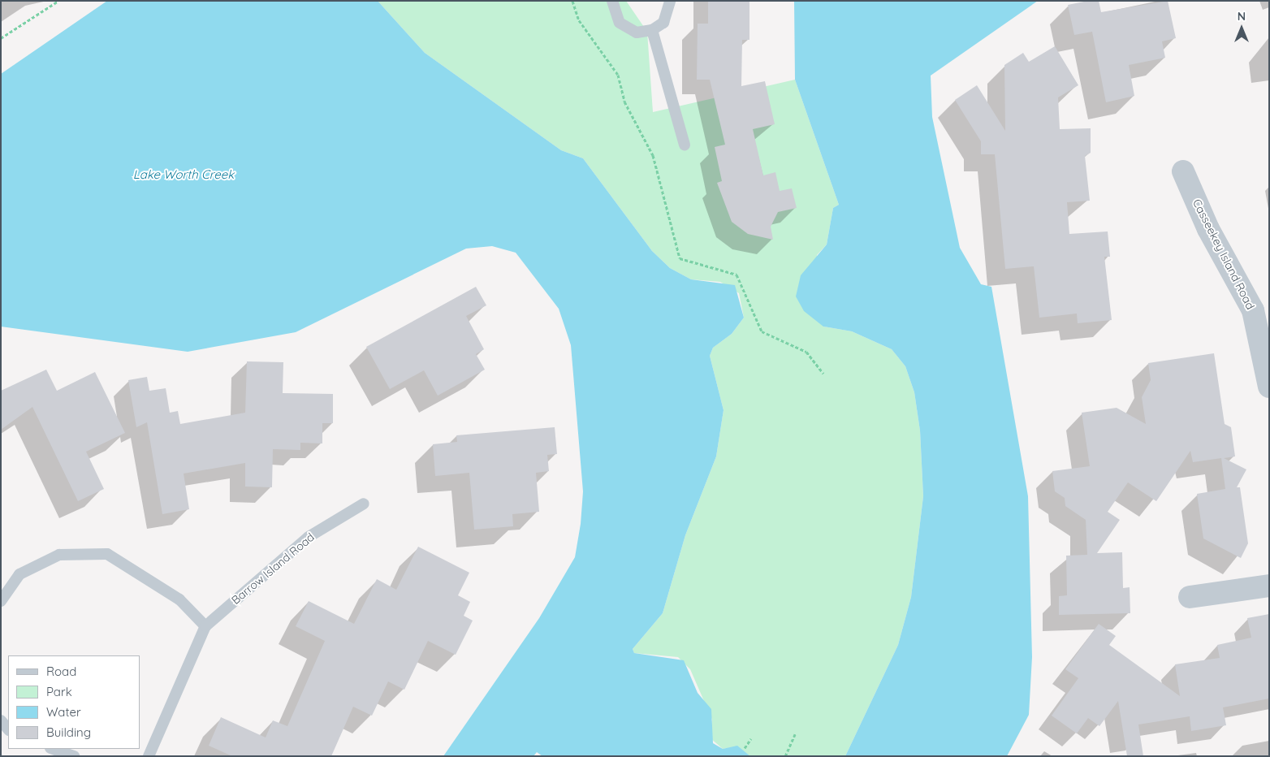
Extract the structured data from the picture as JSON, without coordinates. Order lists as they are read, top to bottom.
{
  "streets": {
    "street": ["Casseekey Island Road"],
    "lane": ["Barrow Island Road"]
  },
  "water": ["Lake Worth Creek"],
  "legend": [
    "Road",
    "Park",
    "Water",
    "Building"
  ],
  "north": "top"
}
